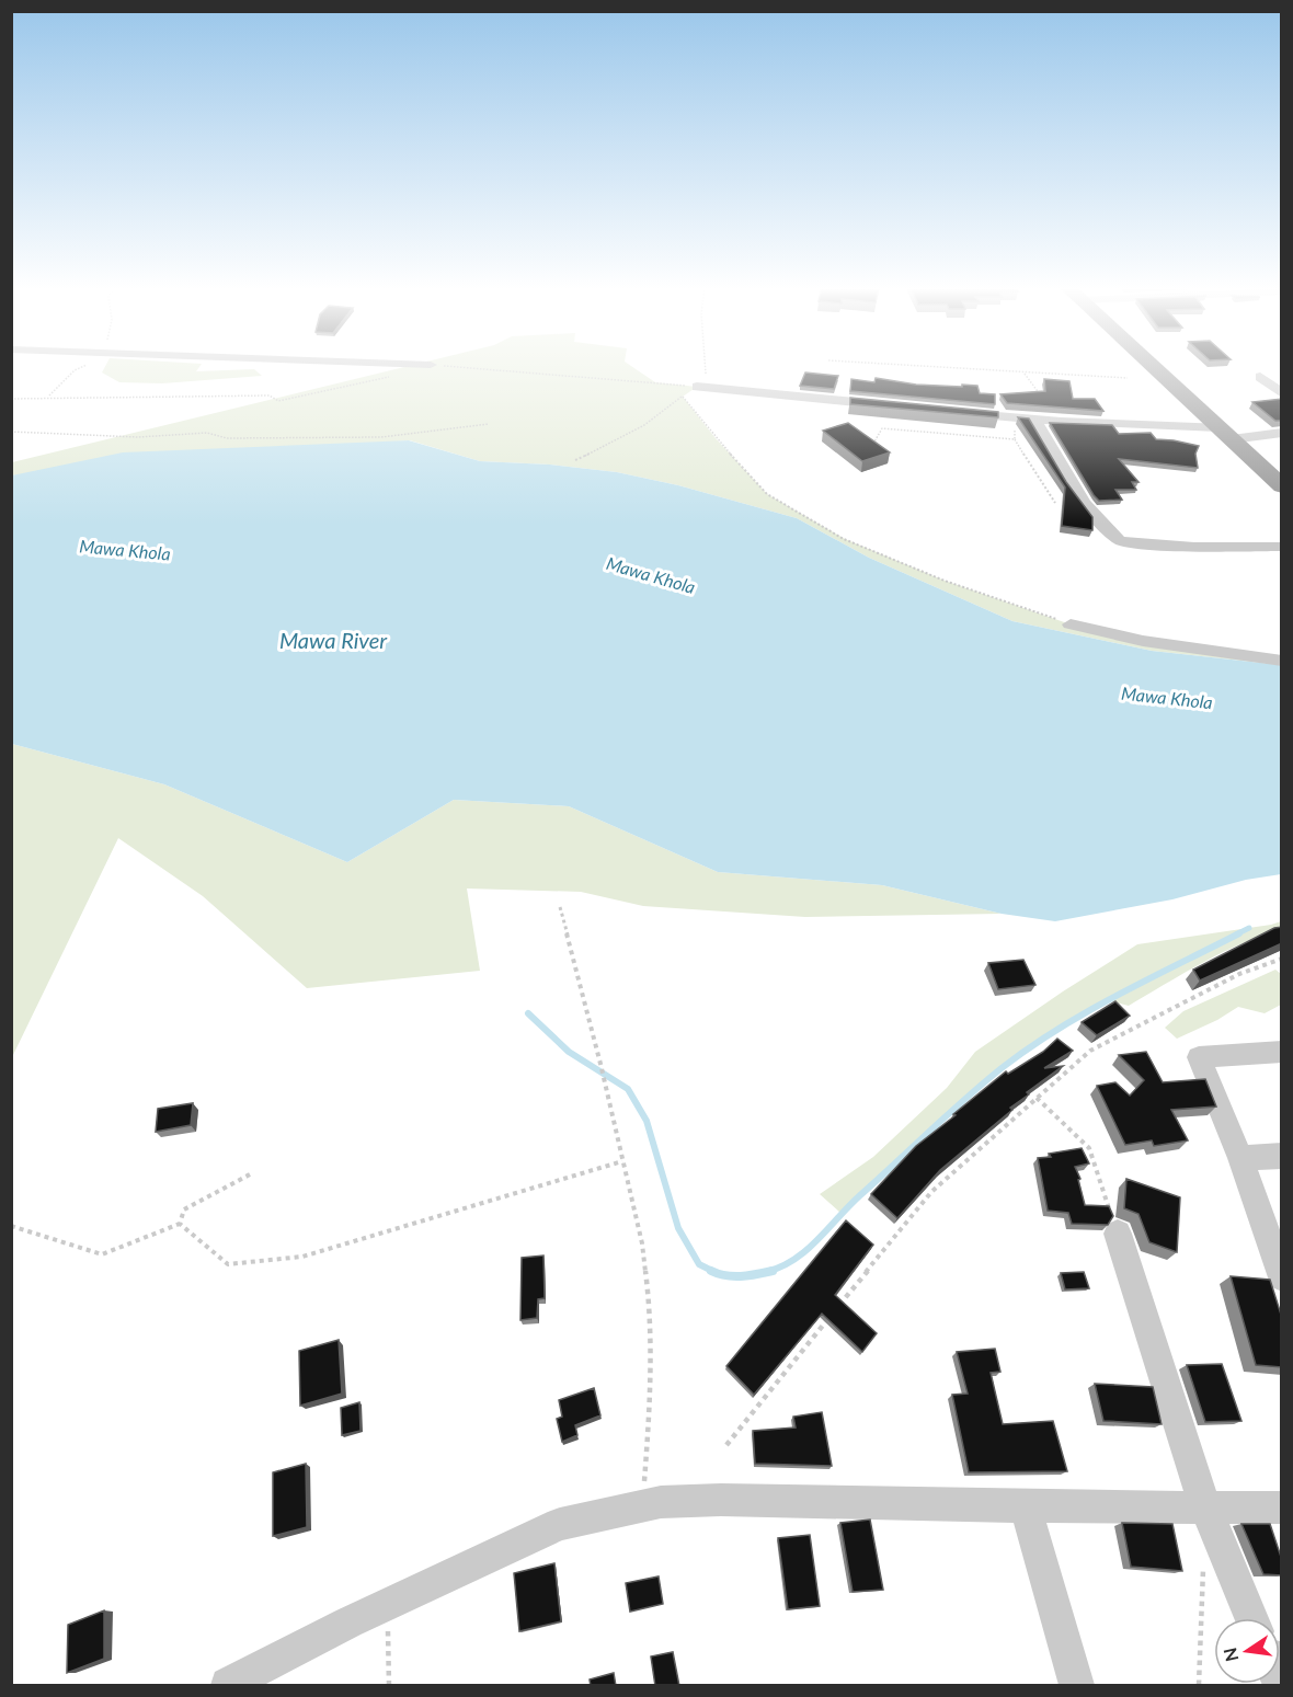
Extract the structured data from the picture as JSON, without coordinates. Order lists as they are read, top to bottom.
{
  "water": ["Mawa Khola", "Mawa River"],
  "north": "left"
}
